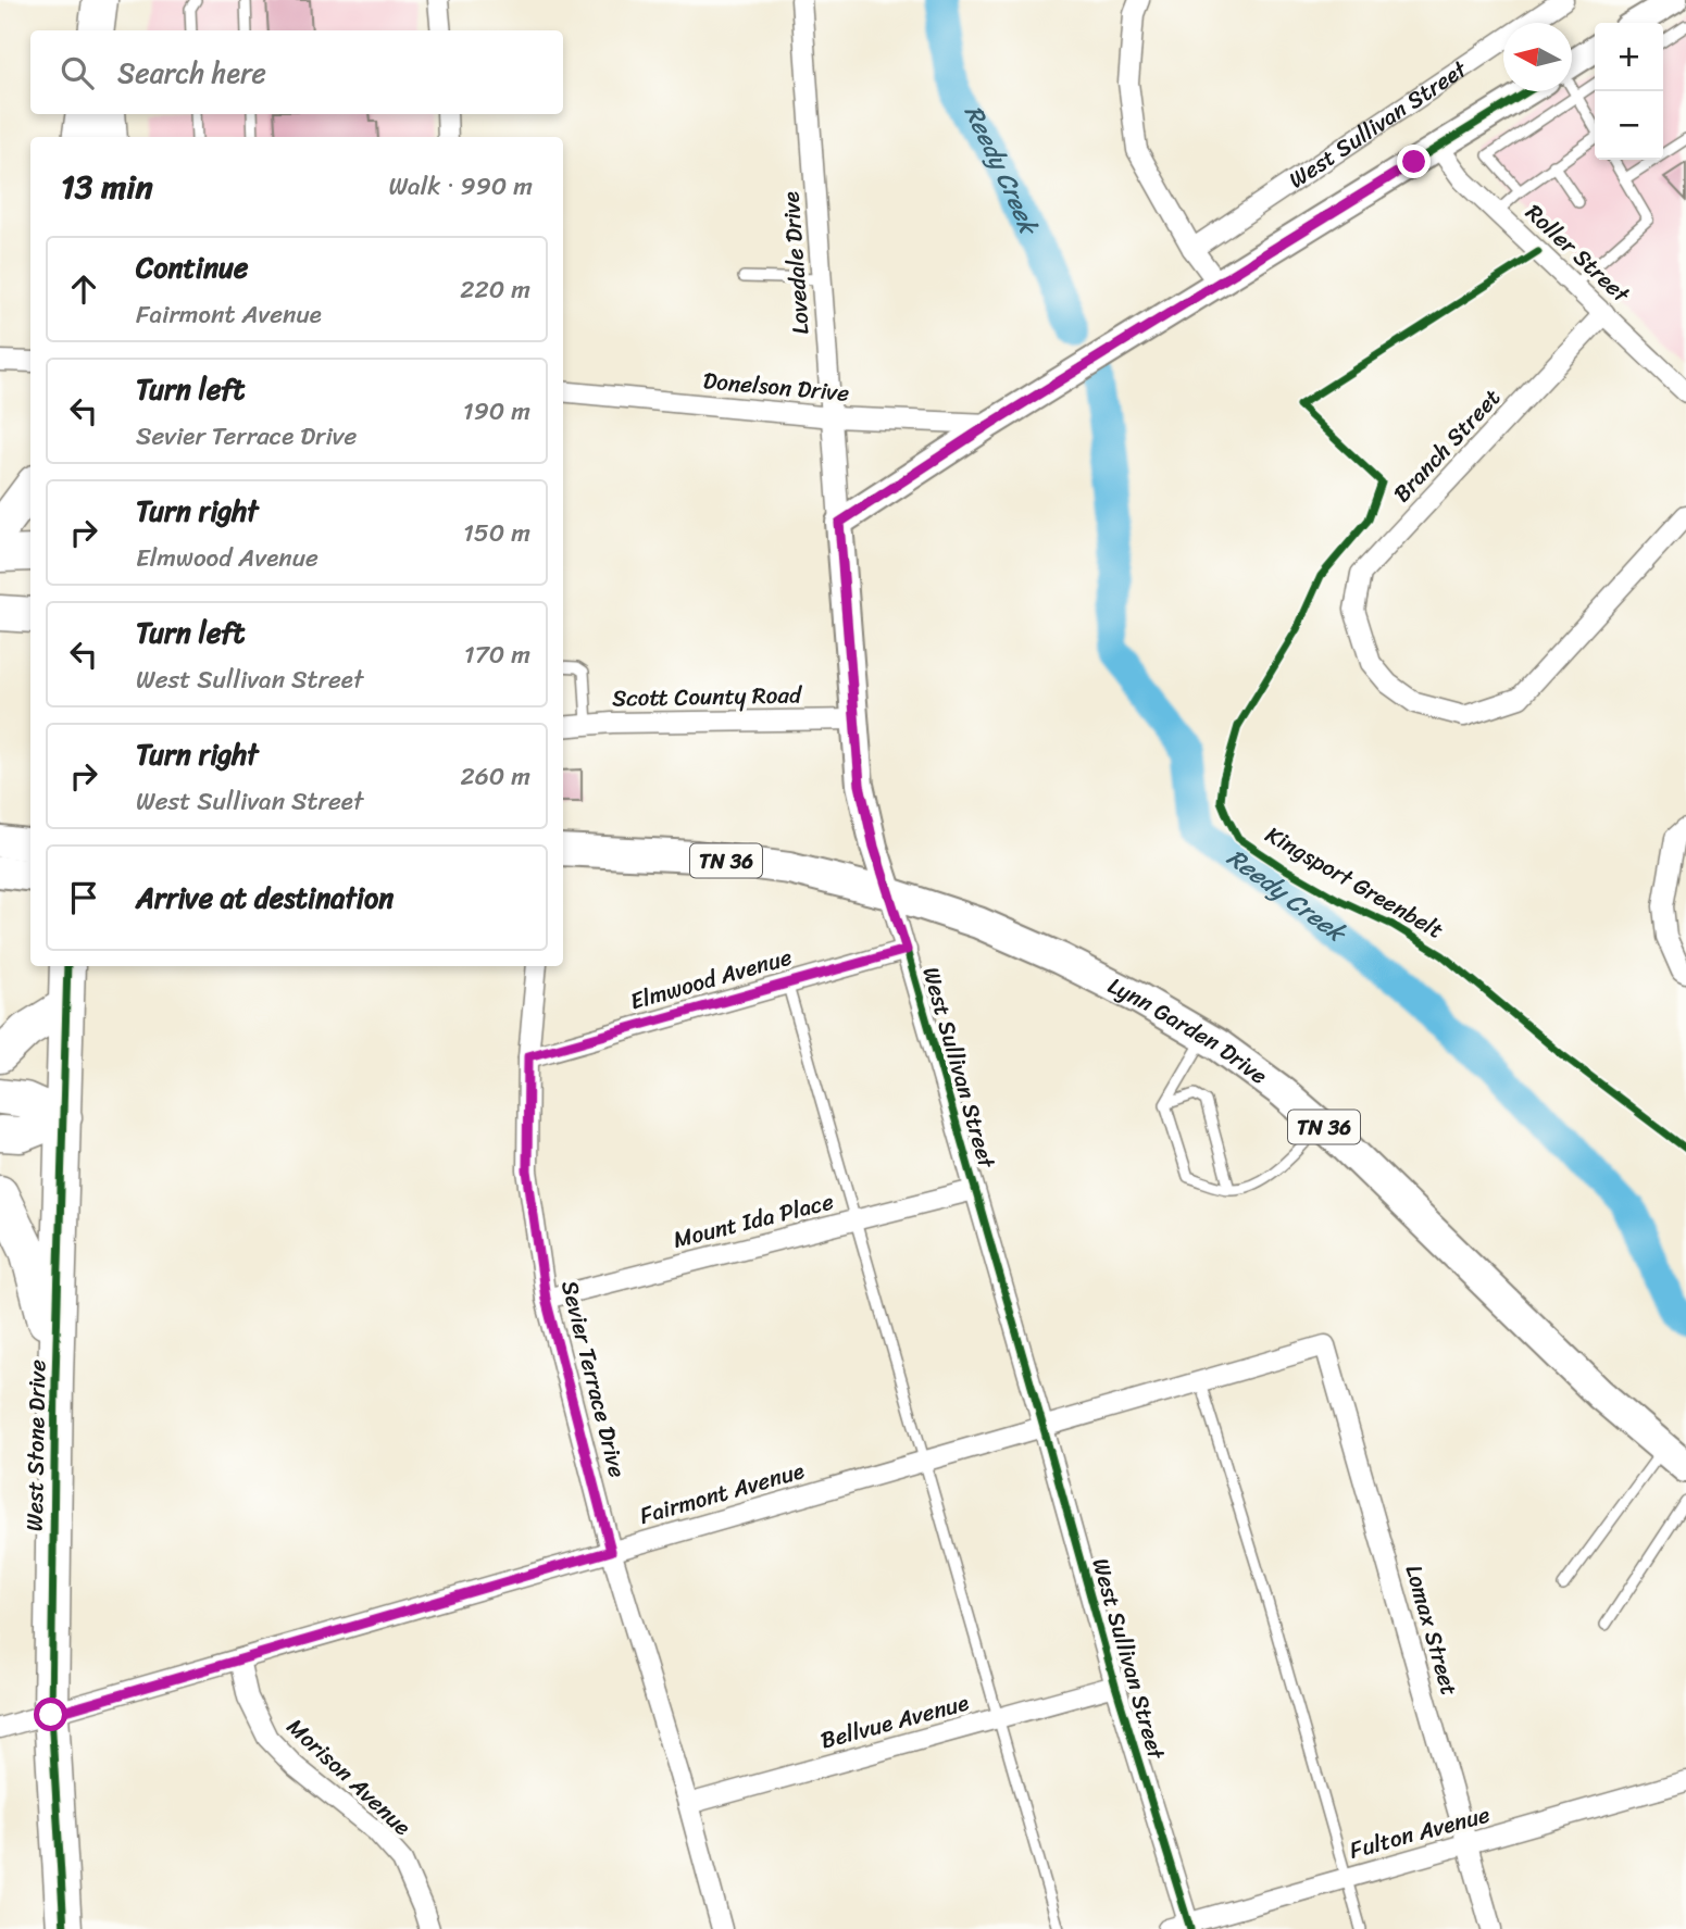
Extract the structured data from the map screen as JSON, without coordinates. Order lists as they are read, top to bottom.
{
  "streets": {
    "highway": ["West Stone Drive"],
    "main road": ["TN 36", "Lynn Garden Drive"],
    "street": [
      "West Sullivan Street",
      "Roller Street",
      "Lovedale Drive",
      "Donelson Drive",
      "Branch Street",
      "Scott County Road",
      "Elmwood Avenue",
      "Mount Ida Place",
      "Sevier Terrace Drive",
      "Fairmont Avenue",
      "Lomax Street",
      "Bellvue Avenue",
      "Morison Avenue",
      "Fulton Avenue"
    ],
    "cycle path": ["Kingsport Greenbelt"]
  },
  "crossings": [
    ["West Sullivan Street", "Roller Street"],
    ["West Sullivan Street", "Lovedale Drive"],
    ["West Sullivan Street", "Donelson Drive"],
    ["West Sullivan Street", "Scott County Road"],
    ["West Sullivan Street", "Elmwood Avenue"],
    ["West Sullivan Street", "Lynn Garden Drive"],
    ["West Sullivan Street", "Mount Ida Place"],
    ["West Sullivan Street", "Fairmont Avenue"],
    ["West Sullivan Street", "Bellvue Avenue"],
    ["West Sullivan Street", "Fulton Avenue"],
    ["Roller Street", "Branch Street"],
    ["Lovedale Drive", "Donelson Drive"],
    ["Elmwood Avenue", "Sevier Terrace Drive"],
    ["Mount Ida Place", "Sevier Terrace Drive"],
    ["Sevier Terrace Drive", "Fairmont Avenue"],
    ["Sevier Terrace Drive", "Bellvue Avenue"],
    ["West Stone Drive", "Fairmont Avenue"],
    ["Fairmont Avenue", "Lomax Street"],
    ["Fairmont Avenue", "Morison Avenue"],
    ["Lomax Street", "Fulton Avenue"]
  ],
  "water": ["Reedy Creek"],
  "north": "left",
  "page": {
    "map_buttons": ["+", "−"],
    "search": "Search here",
    "heading": ["13 min", "Walk · 990 m"],
    "list": [
      ["Continue", "Fairmont Avenue", "220 m"],
      ["Turn left", "Sevier Terrace Drive", "190 m"],
      ["Turn right", "Elmwood Avenue", "150 m"],
      ["Turn left", "West Sullivan Street", "170 m"],
      ["Turn right", "West Sullivan Street", "260 m"],
      "Arrive at destination"
    ]
  }
}
